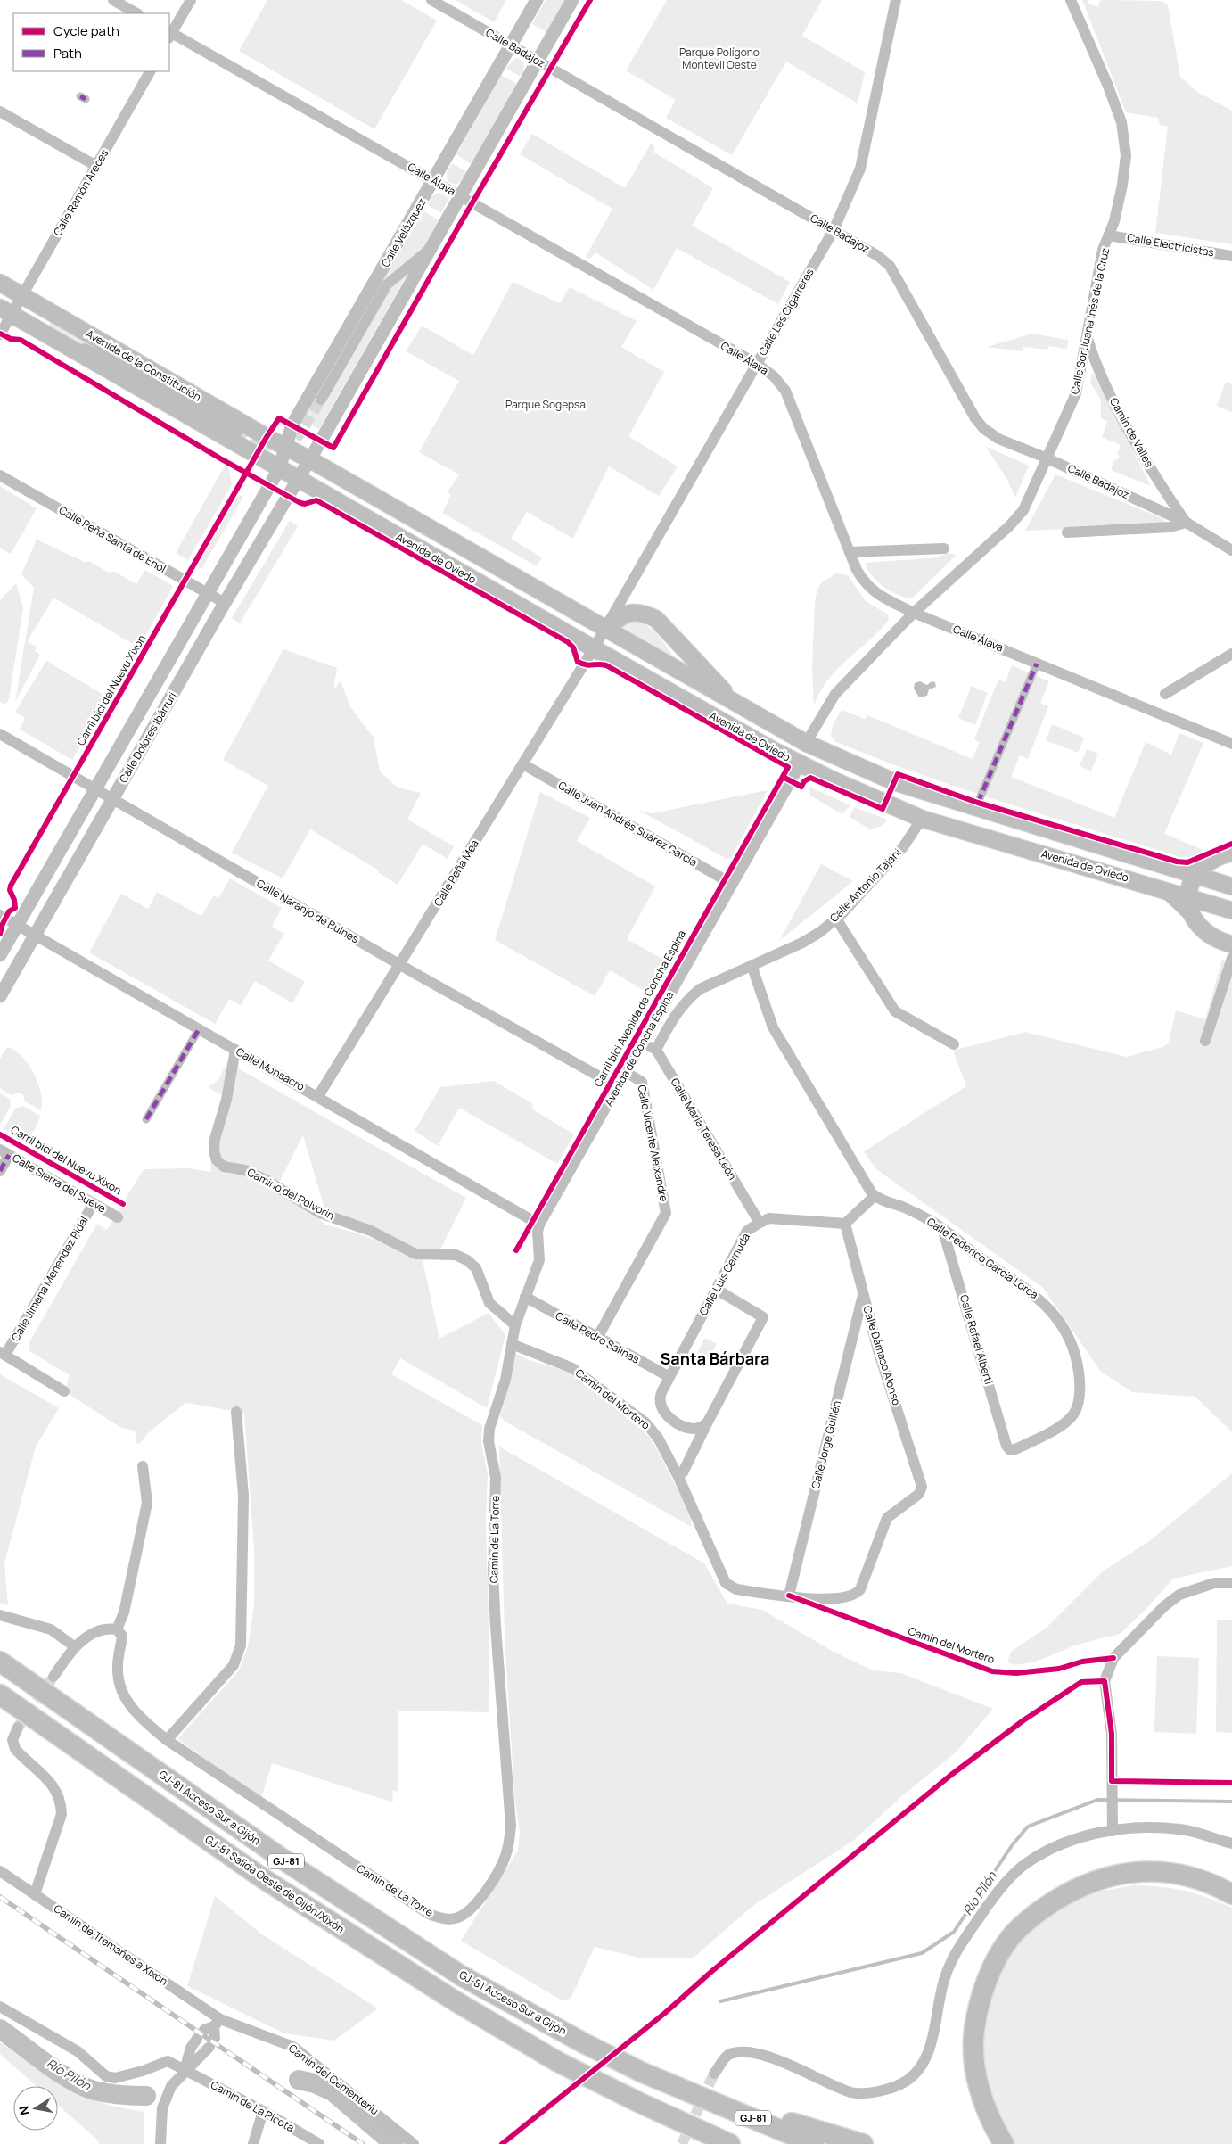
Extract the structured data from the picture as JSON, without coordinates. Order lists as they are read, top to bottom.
{
  "streets": {
    "highway": ["GJ-81 Acceso Sur a Gijón", "GJ-81", "GJ-81 Salida Oeste de Gijón/Xixón"],
    "main road": ["Avenida de la Constitución", "Avenida de Oviedo"],
    "street": [
      "Calle Badajoz",
      "Calle Álava",
      "Calle Ramón Areces",
      "Calle Velázquez",
      "Calle Electricistas",
      "Calle Les Cigarreres",
      "Calle Sor Juana Inés de la Cruz",
      "Camín de Valles",
      "Calle Peña Santa de Enol",
      "Calle Dolores Ibárruri",
      "Calle Juan Andrés Suárez García",
      "Calle Peña Mea",
      "Calle Antonio Tajani",
      "Calle Naranjo de Bulnes",
      "Avenida de Concha Espina",
      "Calle Monsacro",
      "Calle María Teresa León",
      "Calle Vicente Aleixandre",
      "Calle Sierra del Sueve",
      "Camino del Polvorin",
      "Calle Federico García Lorca",
      "Calle Luis Cernuda",
      "Calle Jimena Menendez Pidal",
      "Calle Pedro Salinas",
      "Calle Rafael Alberti",
      "Calle Dámaso Alonso",
      "Camín del Mortero",
      "Calle Jorge Guillén",
      "Camín de La Torre",
      "Camín de Tremañes a Xixon",
      "Camín del Cementeriu",
      "Camin de La Picota"
    ],
    "cycle path": ["Carril bici del Nuevu Xixon", "Carril bici Avenida de Concha Espina"]
  },
  "crossings": [
    ["Calle Badajoz", "Calle Velázquez"],
    ["Calle Badajoz", "Calle Les Cigarreres"],
    ["Calle Badajoz", "Calle Sor Juana Inés de la Cruz"],
    ["Calle Badajoz", "Camín de Valles"],
    ["Calle Álava", "Calle Velázquez"],
    ["Calle Álava", "Calle Les Cigarreres"],
    ["Calle Álava", "Calle Sor Juana Inés de la Cruz"],
    ["Calle Ramón Areces", "Avenida de la Constitución"],
    ["Calle Velázquez", "Avenida de la Constitución"],
    ["Calle Velázquez", "Avenida de Oviedo"],
    ["Calle Velázquez", "Calle Dolores Ibárruri"],
    ["Calle Electricistas", "Calle Sor Juana Inés de la Cruz"],
    ["Calle Les Cigarreres", "Avenida de Oviedo"],
    ["Calle Les Cigarreres", "Calle Peña Mea"],
    ["Calle Sor Juana Inés de la Cruz", "Camín de Valles"],
    ["Avenida de la Constitución", "Avenida de Oviedo"],
    ["Avenida de la Constitución", "Calle Dolores Ibárruri"],
    ["Calle Peña Santa de Enol", "Calle Dolores Ibárruri"],
    ["Avenida de Oviedo", "Calle Dolores Ibárruri"],
    ["Avenida de Oviedo", "Calle Peña Mea"],
    ["Avenida de Oviedo", "Calle Antonio Tajani"],
    ["Avenida de Oviedo", "Avenida de Concha Espina"],
    ["Calle Dolores Ibárruri", "Calle Naranjo de Bulnes"],
    ["Calle Dolores Ibárruri", "Calle Monsacro"],
    ["Calle Juan Andrés Suárez García", "Calle Peña Mea"],
    ["Calle Juan Andrés Suárez García", "Avenida de Concha Espina"],
    ["Calle Peña Mea", "Calle Naranjo de Bulnes"],
    ["Calle Peña Mea", "Calle Monsacro"],
    ["Calle Antonio Tajani", "Calle María Teresa León"],
    ["Calle Naranjo de Bulnes", "Avenida de Concha Espina"],
    ["Avenida de Concha Espina", "Calle Monsacro"],
    ["Avenida de Concha Espina", "Calle Vicente Aleixandre"],
    ["Avenida de Concha Espina", "Camino del Polvorin"],
    ["Avenida de Concha Espina", "Calle Pedro Salinas"],
    ["Avenida de Concha Espina", "Camín del Mortero"],
    ["Avenida de Concha Espina", "Camín de La Torre"],
    ["Calle Monsacro", "Camino del Polvorin"],
    ["Calle María Teresa León", "Calle Luis Cernuda"],
    ["Calle Vicente Aleixandre", "Calle Pedro Salinas"],
    ["Calle Sierra del Sueve", "Calle Jimena Menendez Pidal"],
    ["Calle Federico García Lorca", "Calle Rafael Alberti"],
    ["Calle Luis Cernuda", "Calle Pedro Salinas"],
    ["Calle Luis Cernuda", "Calle Dámaso Alonso"],
    ["Calle Dámaso Alonso", "Camín del Mortero"],
    ["Calle Dámaso Alonso", "Calle Jorge Guillén"],
    ["Camín del Mortero", "Calle Jorge Guillén"],
    ["Camín del Mortero", "Camín de La Torre"],
    ["GJ-81 Acceso Sur a Gijón", "GJ-81"],
    ["GJ-81", "GJ-81 Salida Oeste de Gijón/Xixón"],
    ["Camín de Tremañes a Xixon", "Camín del Cementeriu"]
  ],
  "districts": ["Santa Bárbara"],
  "water": ["Río Pilón"],
  "parks": ["Parque Polígono Montevil Oeste", "Parque Sogepsa"],
  "legend": ["Cycle path", "Path"],
  "north": "left"
}
